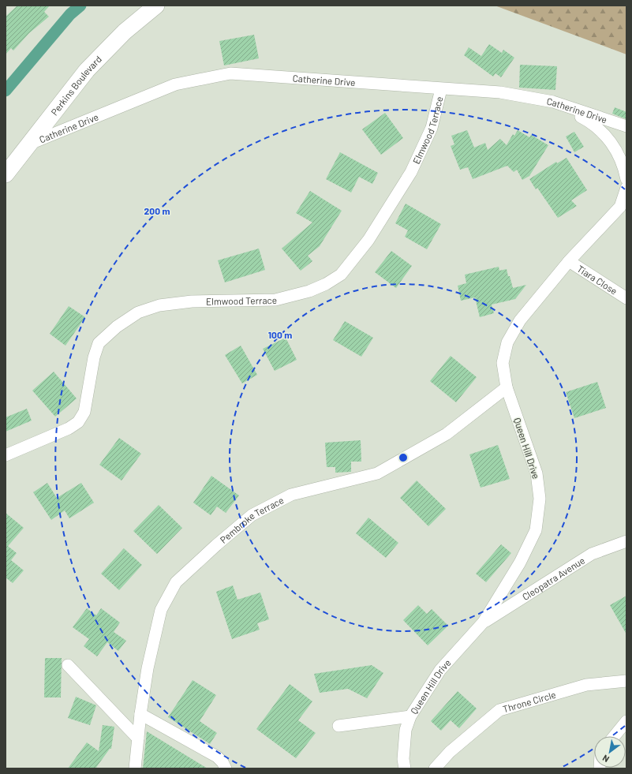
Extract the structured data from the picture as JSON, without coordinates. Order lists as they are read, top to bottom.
{
  "streets": {
    "street": [
      "Catherine Drive",
      "Perkins Boulevard",
      "Elmwood Terrace",
      "Tiara Close",
      "Queen Hill Drive",
      "Pembroke Terrace",
      "Cleopatra Avenue",
      "Throne Circle"
    ]
  },
  "crossings": [
    ["Catherine Drive", "Perkins Boulevard"],
    ["Catherine Drive", "Elmwood Terrace"],
    ["Tiara Close", "Queen Hill Drive"],
    ["Queen Hill Drive", "Pembroke Terrace"],
    ["Queen Hill Drive", "Cleopatra Avenue"]
  ],
  "north": "bottom left",
  "rings": ["200 m", "100 m"]
}
